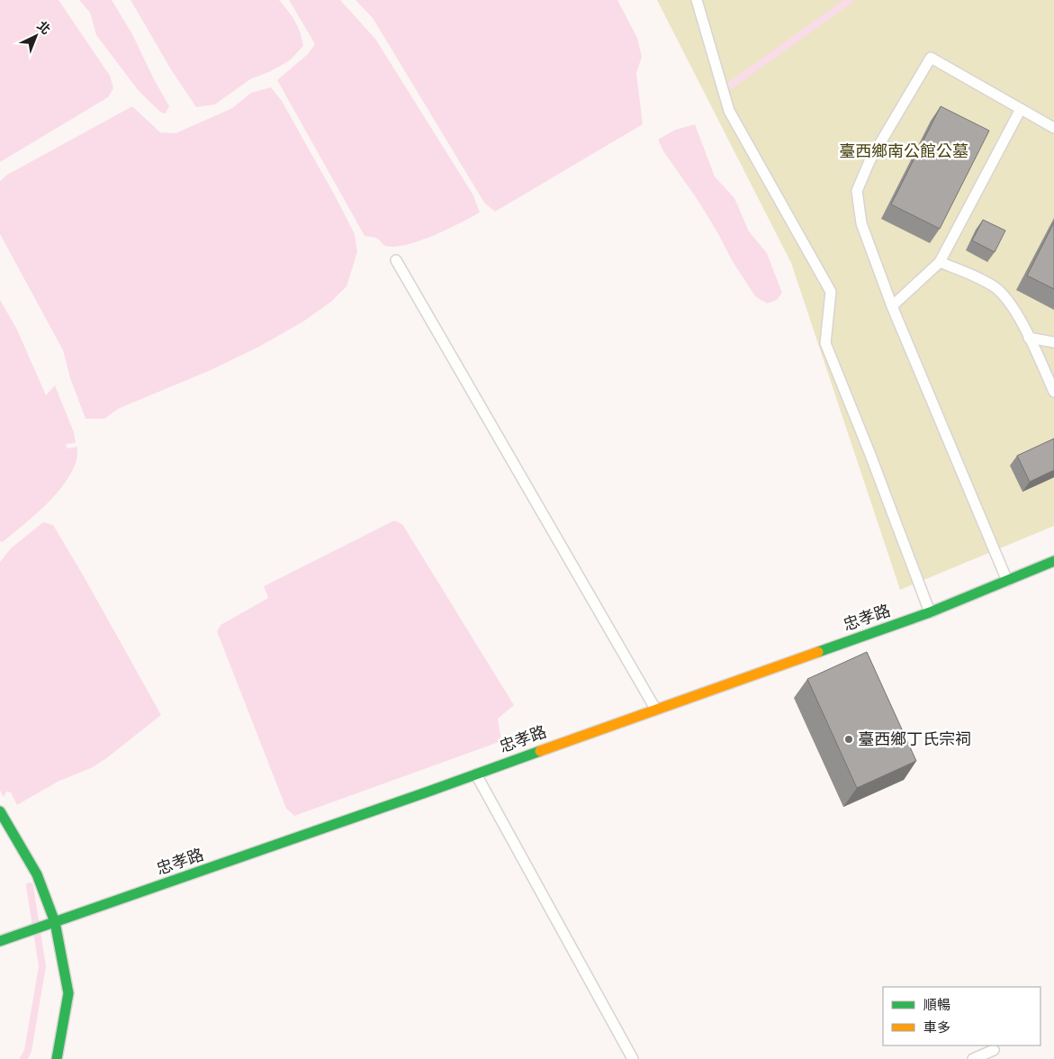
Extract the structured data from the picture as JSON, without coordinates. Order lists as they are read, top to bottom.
{
  "streets": {
    "street": ["忠孝路"]
  },
  "parks": ["臺西鄉南公館公墓"],
  "places": ["臺西鄉丁氏宗祠"],
  "legend": ["順暢", "車多"],
  "north": "top right"
}
